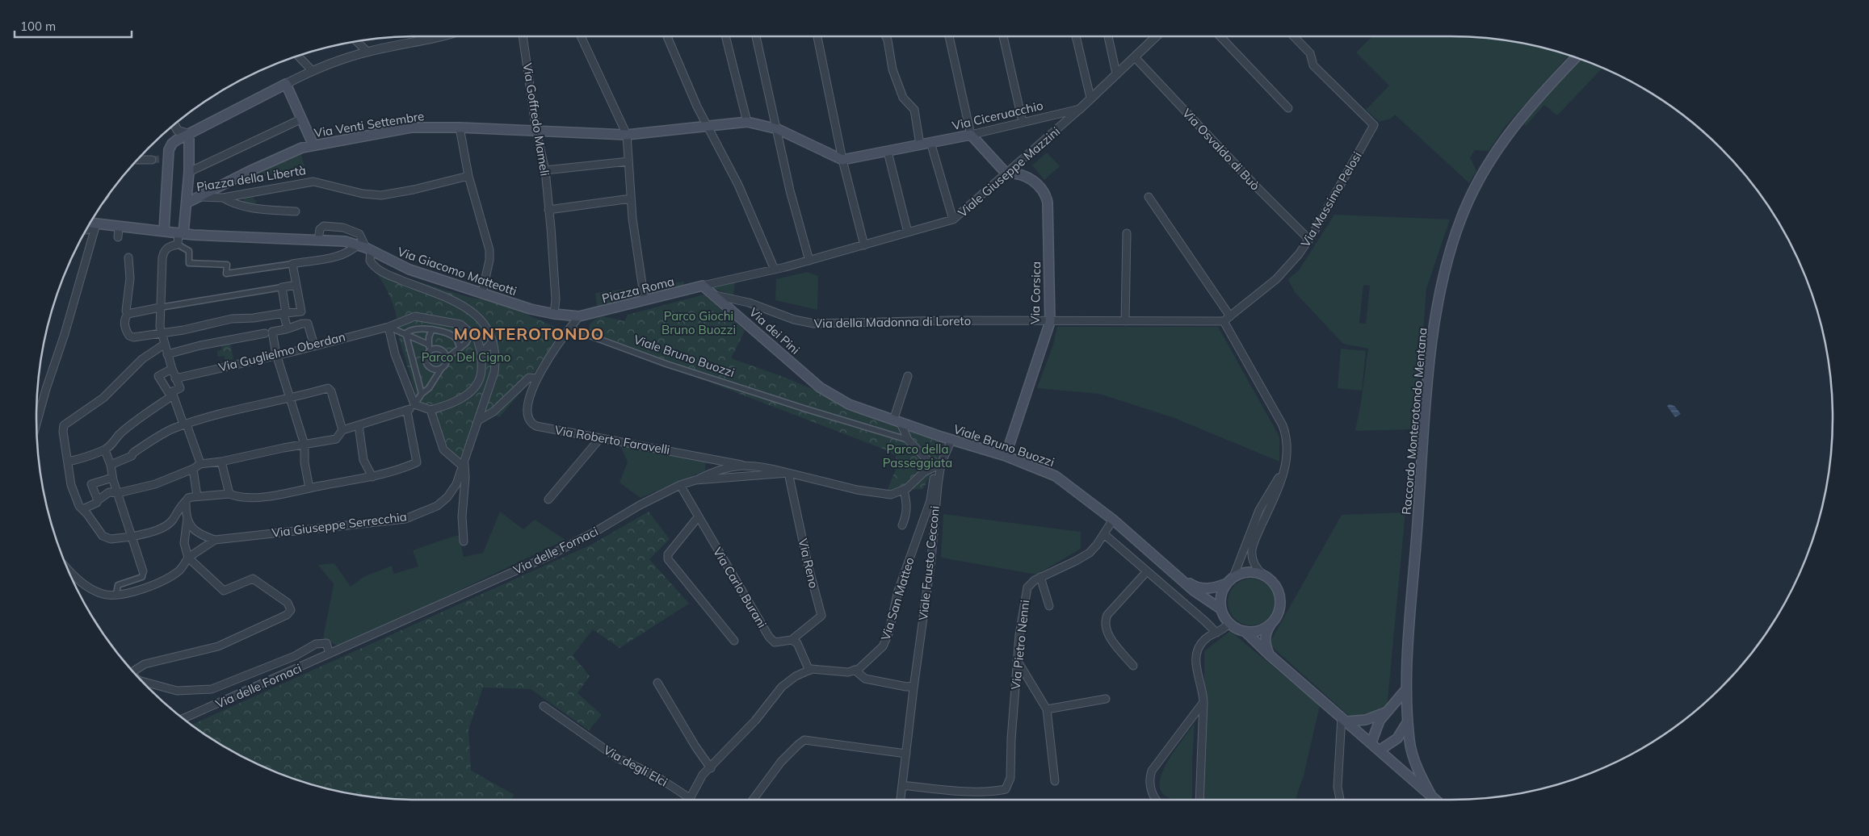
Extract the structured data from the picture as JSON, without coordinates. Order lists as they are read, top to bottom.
{
  "streets": {
    "main road": [
      "Via Ciceruacchio",
      "Via Venti Settembre",
      "Piazza della Libertà",
      "Via Giacomo Matteotti",
      "Piazza Roma",
      "Via Corsica",
      "Via dei Pini",
      "Viale Bruno Buozzi",
      "Raccordo Monterotondo Mentana"
    ],
    "street": [
      "Via Goffredo Mameli",
      "Via Osvaldo di Buò",
      "Viale Giuseppe Mazzini",
      "Via Massimo Pelosi",
      "Via della Madonna di Loreto",
      "Via Guglielmo Oberdan",
      "Via Roberto Faravelli",
      "Via Giuseppe Serrecchia",
      "Via delle Fornaci",
      "Via Reno",
      "Viale Fausto Cecconi",
      "Via Carlo Burani",
      "Via San Matteo",
      "Via Pietro Nenni",
      "Via degli Elci"
    ]
  },
  "crossings": [
    ["Via Ciceruacchio", "Viale Giuseppe Mazzini"],
    ["Via Goffredo Mameli", "Via Venti Settembre"],
    ["Via Goffredo Mameli", "Via Giacomo Matteotti"],
    ["Via Venti Settembre", "Piazza della Libertà"],
    ["Via Osvaldo di Buò", "Viale Giuseppe Mazzini"],
    ["Via Osvaldo di Buò", "Via Massimo Pelosi"],
    ["Viale Giuseppe Mazzini", "Piazza Roma"],
    ["Viale Giuseppe Mazzini", "Via Corsica"],
    ["Viale Giuseppe Mazzini", "Via dei Pini"],
    ["Via Giacomo Matteotti", "Piazza Roma"],
    ["Via Giacomo Matteotti", "Via Giuseppe Serrecchia"],
    ["Piazza Roma", "Via dei Pini"],
    ["Via Corsica", "Via della Madonna di Loreto"],
    ["Via Corsica", "Viale Bruno Buozzi"],
    ["Via della Madonna di Loreto", "Via dei Pini"],
    ["Via dei Pini", "Viale Bruno Buozzi"],
    ["Viale Bruno Buozzi", "Viale Fausto Cecconi"],
    ["Viale Bruno Buozzi", "Via Pietro Nenni"],
    ["Via Roberto Faravelli", "Via delle Fornaci"],
    ["Via Roberto Faravelli", "Via Reno"],
    ["Via delle Fornaci", "Via Reno"],
    ["Via delle Fornaci", "Viale Fausto Cecconi"],
    ["Via delle Fornaci", "Via Carlo Burani"],
    ["Via Reno", "Via Carlo Burani"],
    ["Viale Fausto Cecconi", "Via San Matteo"],
    ["Viale Fausto Cecconi", "Via Pietro Nenni"]
  ],
  "districts": ["MONTEROTONDO"],
  "parks": ["Parco Giochi Bruno Buozzi", "Parco Del Cigno", "Parco della Passeggiata"],
  "scale_bar": "100 m"
}
